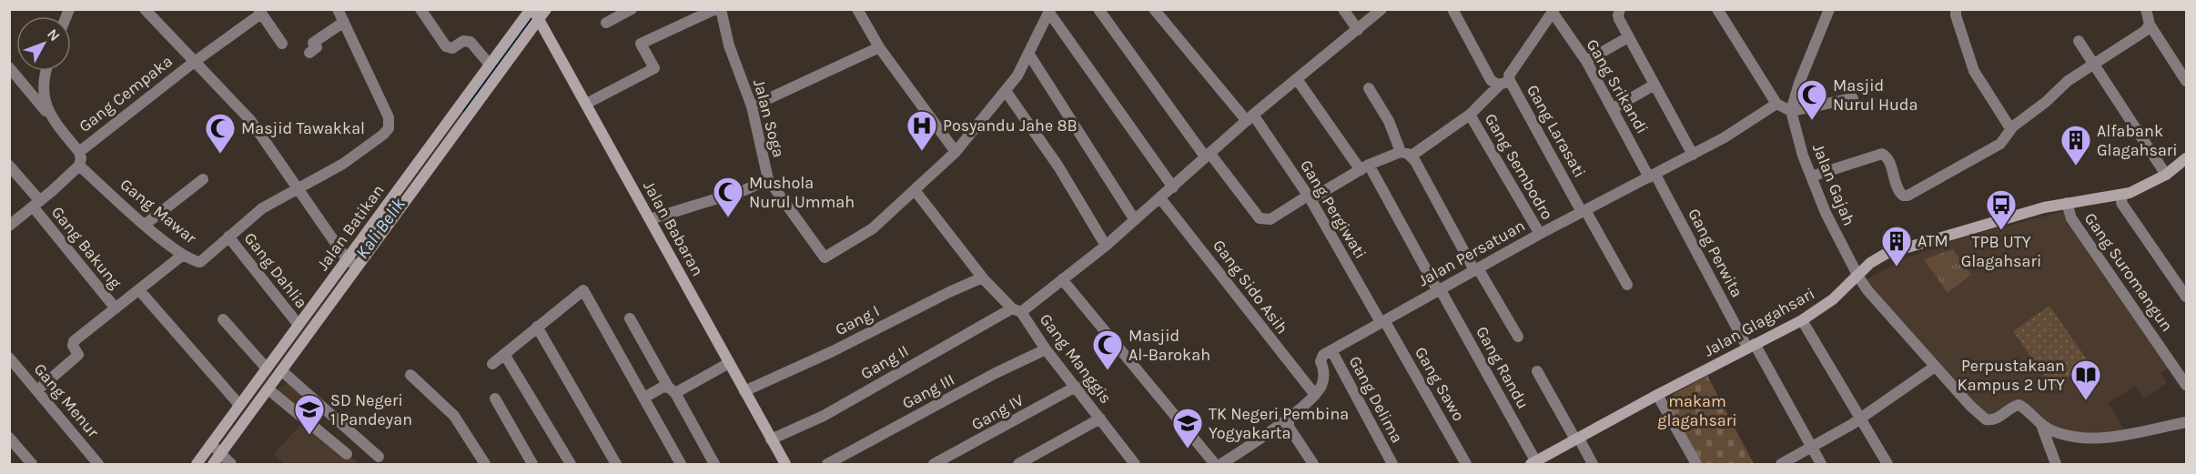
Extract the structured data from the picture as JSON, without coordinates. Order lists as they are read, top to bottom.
{
  "streets": {
    "street": [
      "Gang Srikandi",
      "Gang Cempaka",
      "Jalan Soga",
      "Gang Larasati",
      "Gang Sembodro",
      "Jalan Gajah",
      "Gang Pergiwati",
      "Gang Mawar",
      "Jalan Batikan",
      "Jalan Babaran",
      "Gang Bakung",
      "Jalan Persatuan",
      "Gang Perwita",
      "Gang Dahlia",
      "Gang Suromangun",
      "Gang Sido Asih",
      "Gang I",
      "Jalan Glagahsari",
      "Gang Manggis",
      "Gang II",
      "Gang Randu",
      "Gang Sawo",
      "Gang III",
      "Gang Delima",
      "Gang Menur",
      "Gang IV"
    ]
  },
  "crossings": [
    ["Gang Srikandi", "Gang Larasati"],
    ["Gang Srikandi", "Jalan Persatuan"],
    ["Gang Srikandi", "Gang Perwita"],
    ["Jalan Soga", "Jalan Babaran"],
    ["Gang Larasati", "Jalan Persatuan"],
    ["Gang Sembodro", "Jalan Persatuan"],
    ["Jalan Gajah", "Jalan Glagahsari"],
    ["Gang Pergiwati", "Jalan Persatuan"],
    ["Gang Pergiwati", "Gang II"],
    ["Gang Pergiwati", "Gang Sawo"],
    ["Gang Mawar", "Gang Dahlia"],
    ["Jalan Batikan", "Jalan Babaran"],
    ["Jalan Batikan", "Gang Dahlia"],
    ["Jalan Babaran", "Gang I"],
    ["Jalan Babaran", "Gang II"],
    ["Jalan Persatuan", "Gang Perwita"],
    ["Jalan Persatuan", "Gang Randu"],
    ["Jalan Persatuan", "Gang Sawo"],
    ["Jalan Persatuan", "Gang Delima"],
    ["Gang Perwita", "Jalan Glagahsari"],
    ["Gang Suromangun", "Jalan Glagahsari"],
    ["Gang Sido Asih", "Gang II"],
    ["Gang I", "Gang Manggis"],
    ["Jalan Glagahsari", "Gang Randu"],
    ["Gang Manggis", "Gang II"],
    ["Gang Manggis", "Gang III"],
    ["Gang Manggis", "Gang IV"],
    ["Gang II", "Gang Randu"]
  ],
  "water": ["Kali Belik"],
  "parks": ["makam glagahsari"],
  "places": {
    "mosque": [
      "Masjid Nurul Huda",
      "Masjid Tawakkal",
      "Mushola Nurul Ummah",
      "Masjid Al-Barokah"
    ],
    "hospital": ["Posyandu Jahe 8B"],
    "building": ["Alfabank Glagahsari", "ATM"],
    "bus stop": ["TPB UTY Glagahsari"],
    "library": ["Perpustakaan Kampus 2 UTY"],
    "school or university": ["SD Negeri 1 Pandeyan", "TK Negeri Pembina Yogyakarta"]
  },
  "north": "top right"
}
